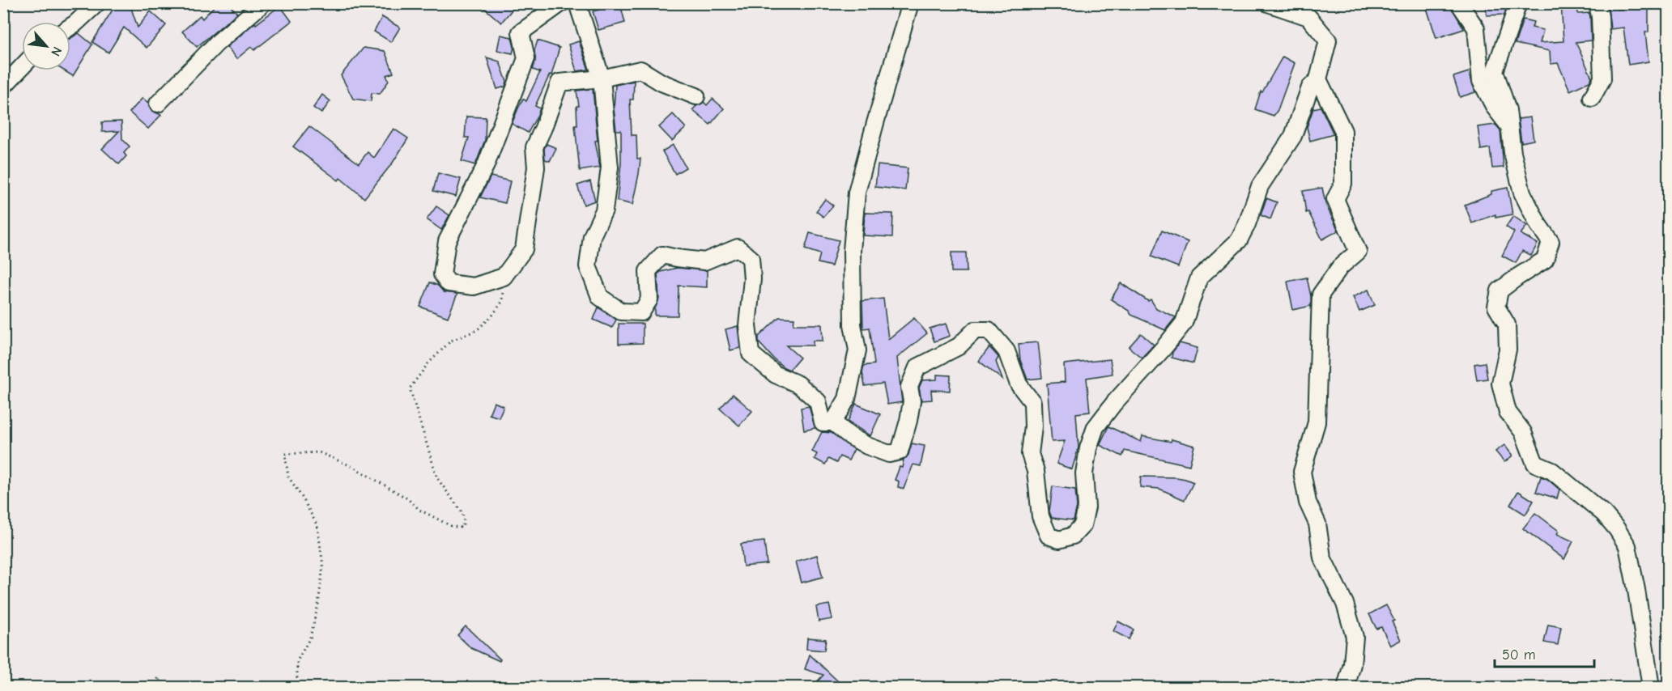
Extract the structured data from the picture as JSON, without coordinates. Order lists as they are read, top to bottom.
{
  "scale_bar": "50 m",
  "north": "bottom right"
}
